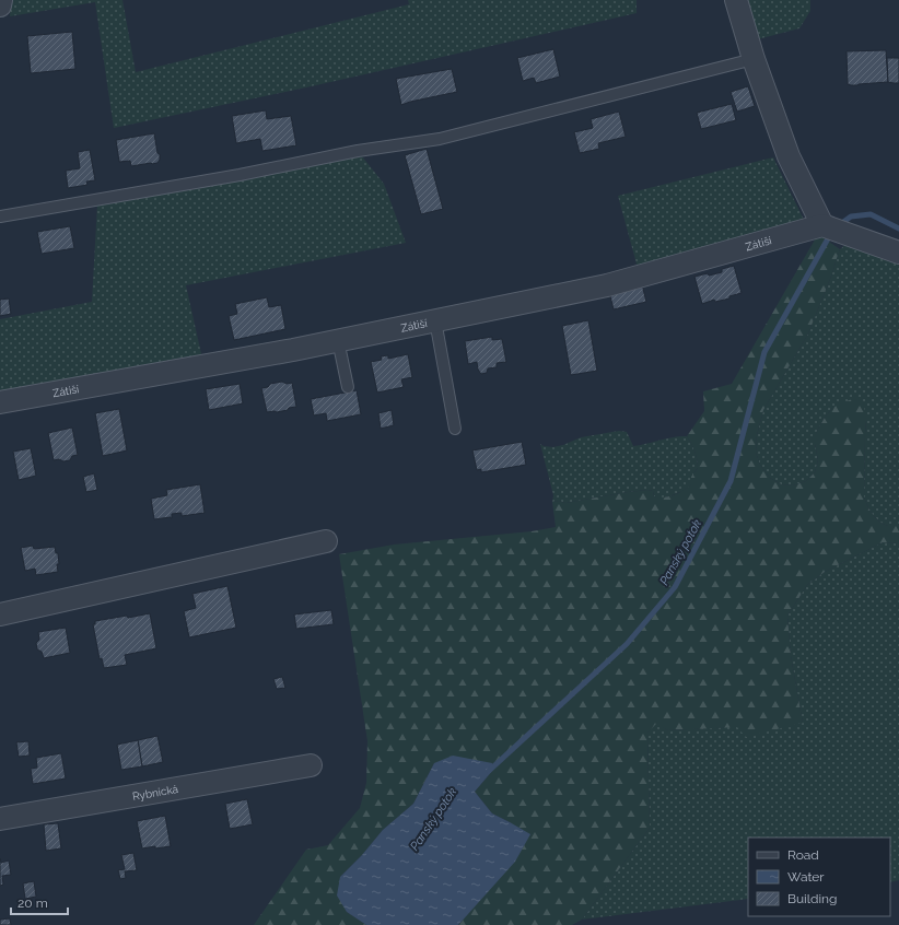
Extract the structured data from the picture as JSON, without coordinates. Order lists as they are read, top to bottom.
{
  "streets": {
    "street": ["Zátiší", "Rybnická"]
  },
  "water": ["Panský potok"],
  "legend": ["Road", "Water", "Building"],
  "scale_bar": "20 m"
}
